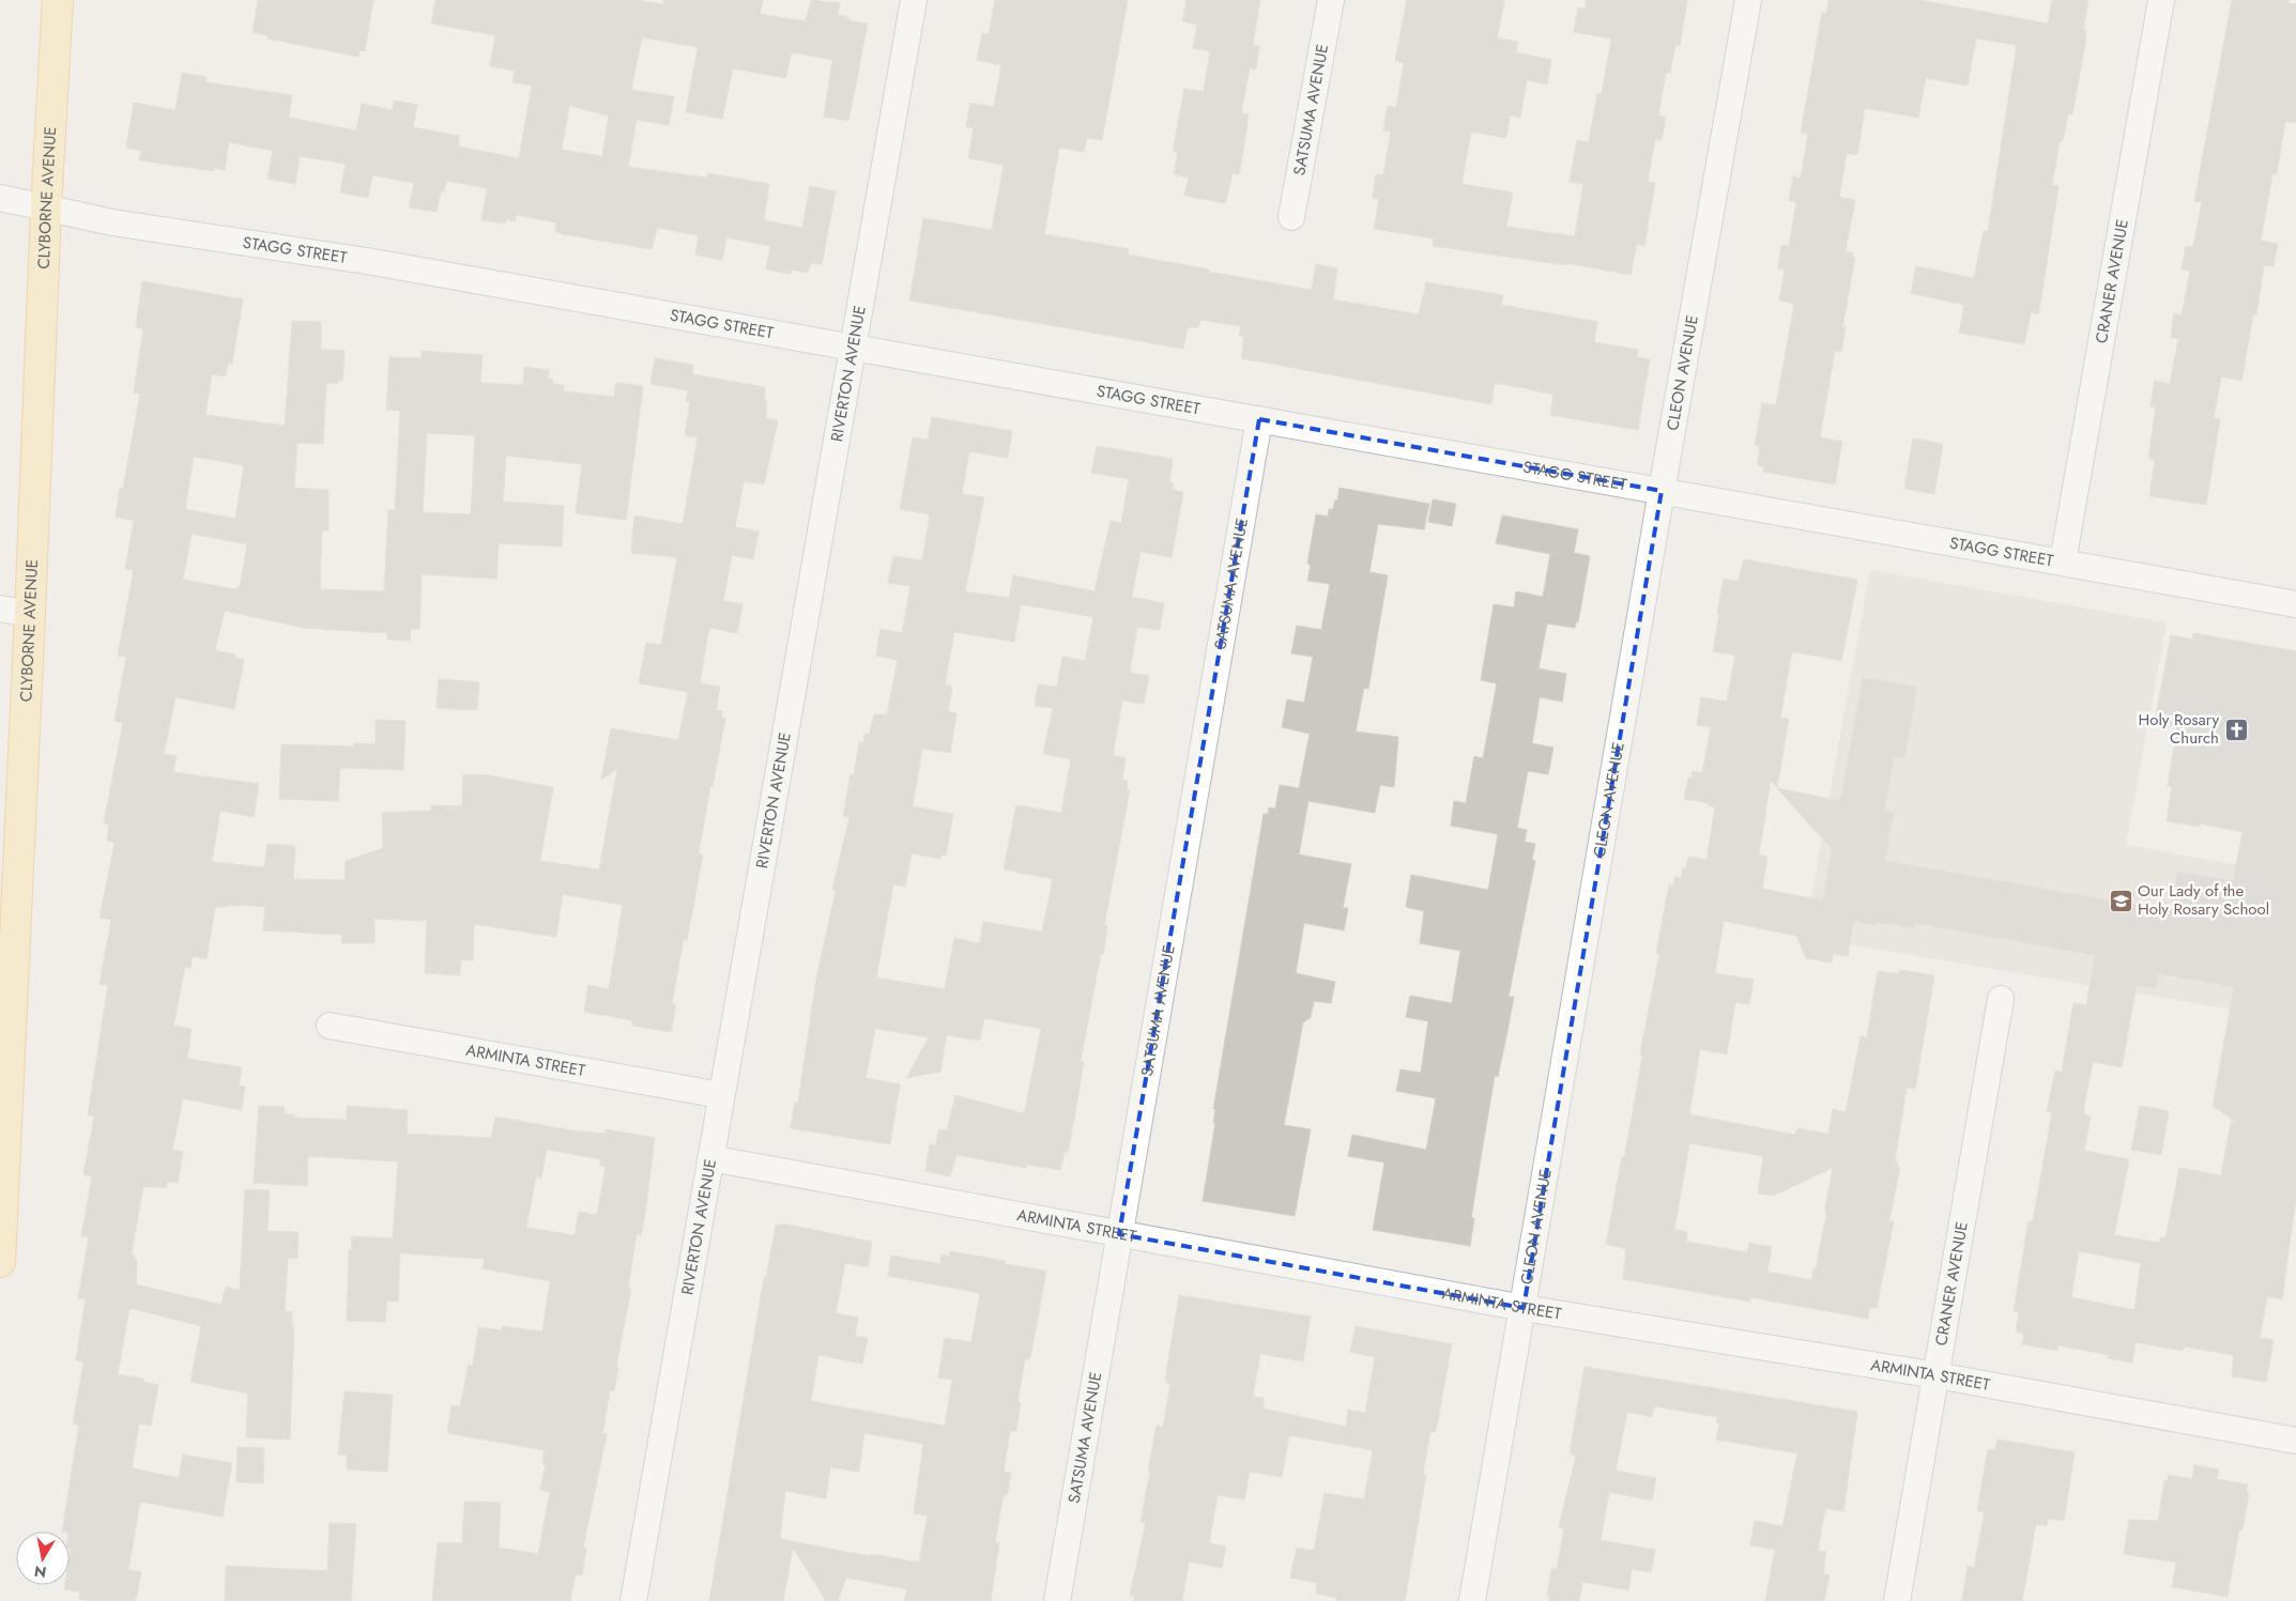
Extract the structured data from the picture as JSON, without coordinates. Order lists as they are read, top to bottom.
{
  "streets": {
    "main road": ["CLYBORNE AVENUE"],
    "street": [
      "SATSUMA AVENUE",
      "STAGG STREET",
      "CRANER AVENUE",
      "CLEON AVENUE",
      "RIVERTON AVENUE",
      "ARMINTA STREET"
    ]
  },
  "crossings": [
    ["SATSUMA AVENUE", "STAGG STREET"],
    ["SATSUMA AVENUE", "ARMINTA STREET"],
    ["CLYBORNE AVENUE", "STAGG STREET"],
    ["STAGG STREET", "CRANER AVENUE"],
    ["STAGG STREET", "CLEON AVENUE"],
    ["STAGG STREET", "RIVERTON AVENUE"],
    ["CRANER AVENUE", "ARMINTA STREET"],
    ["CLEON AVENUE", "ARMINTA STREET"],
    ["RIVERTON AVENUE", "ARMINTA STREET"]
  ],
  "places": {
    "church": ["Holy Rosary Church"],
    "school or university": ["Our Lady of the Holy Rosary School"]
  },
  "north": "bottom"
}
